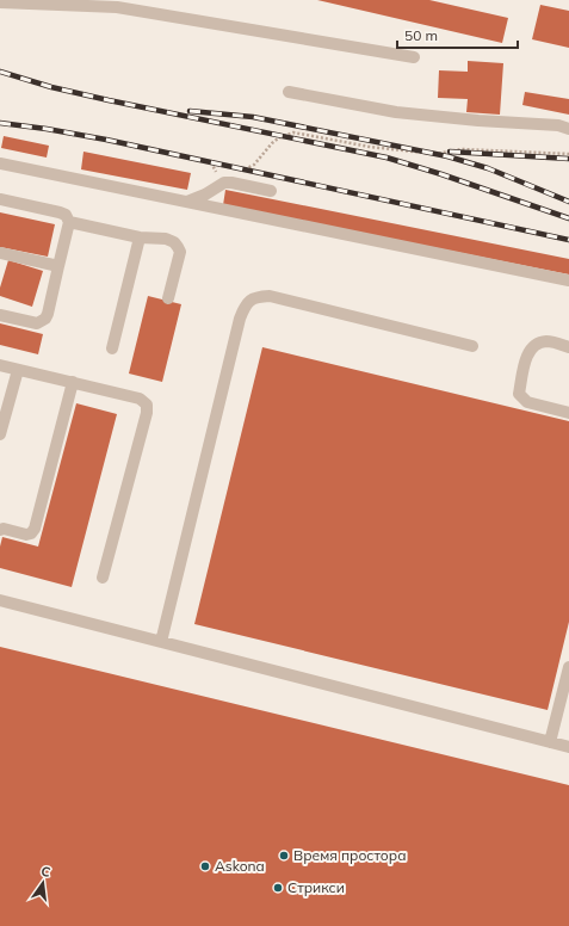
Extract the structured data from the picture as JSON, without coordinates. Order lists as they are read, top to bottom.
{
  "places": ["Время простора", "Askona", "Стрикси"],
  "scale_bar": "50 m",
  "north": "top"
}
